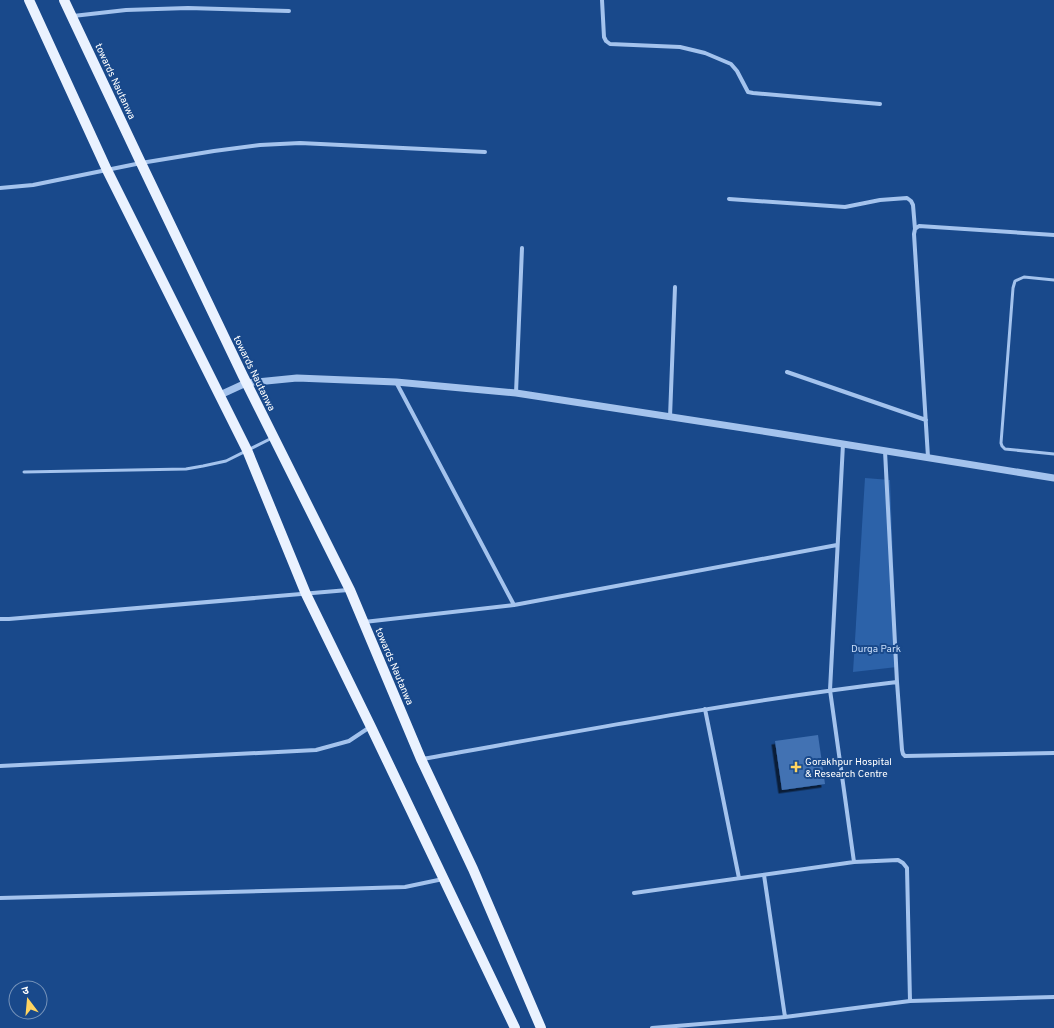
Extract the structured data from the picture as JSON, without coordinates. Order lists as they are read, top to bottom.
{
  "streets": {
    "main road": ["towards Nautanwa"]
  },
  "parks": ["Durga Park"],
  "places": {
    "health": ["Gorakhpur Hospital & Research Centre"]
  },
  "north": "top"
}
